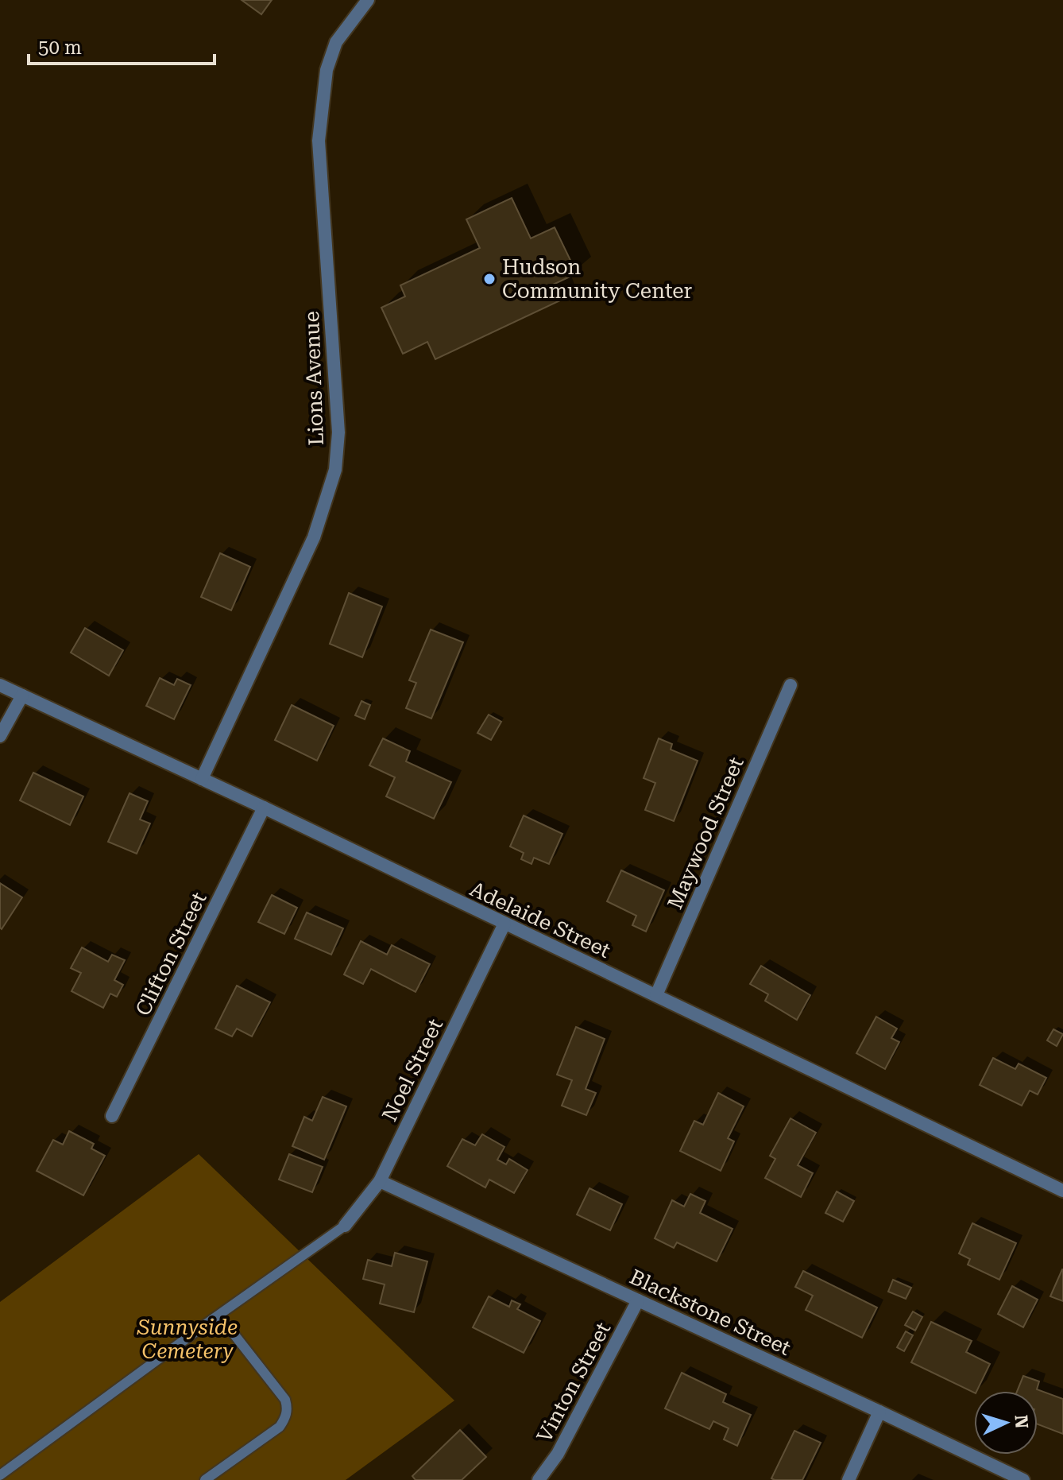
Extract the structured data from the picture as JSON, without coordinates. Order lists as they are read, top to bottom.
{
  "streets": {
    "street": [
      "Lions Avenue",
      "Maywood Street",
      "Adelaide Street",
      "Clifton Street",
      "Noel Street",
      "Blackstone Street",
      "Vinton Street"
    ]
  },
  "crossings": [
    ["Lions Avenue", "Adelaide Street"],
    ["Maywood Street", "Adelaide Street"],
    ["Adelaide Street", "Clifton Street"],
    ["Adelaide Street", "Noel Street"],
    ["Noel Street", "Blackstone Street"],
    ["Blackstone Street", "Vinton Street"]
  ],
  "parks": ["Sunnyside Cemetery"],
  "places": ["Hudson Community Center"],
  "scale_bar": "50 m",
  "north": "right"
}
